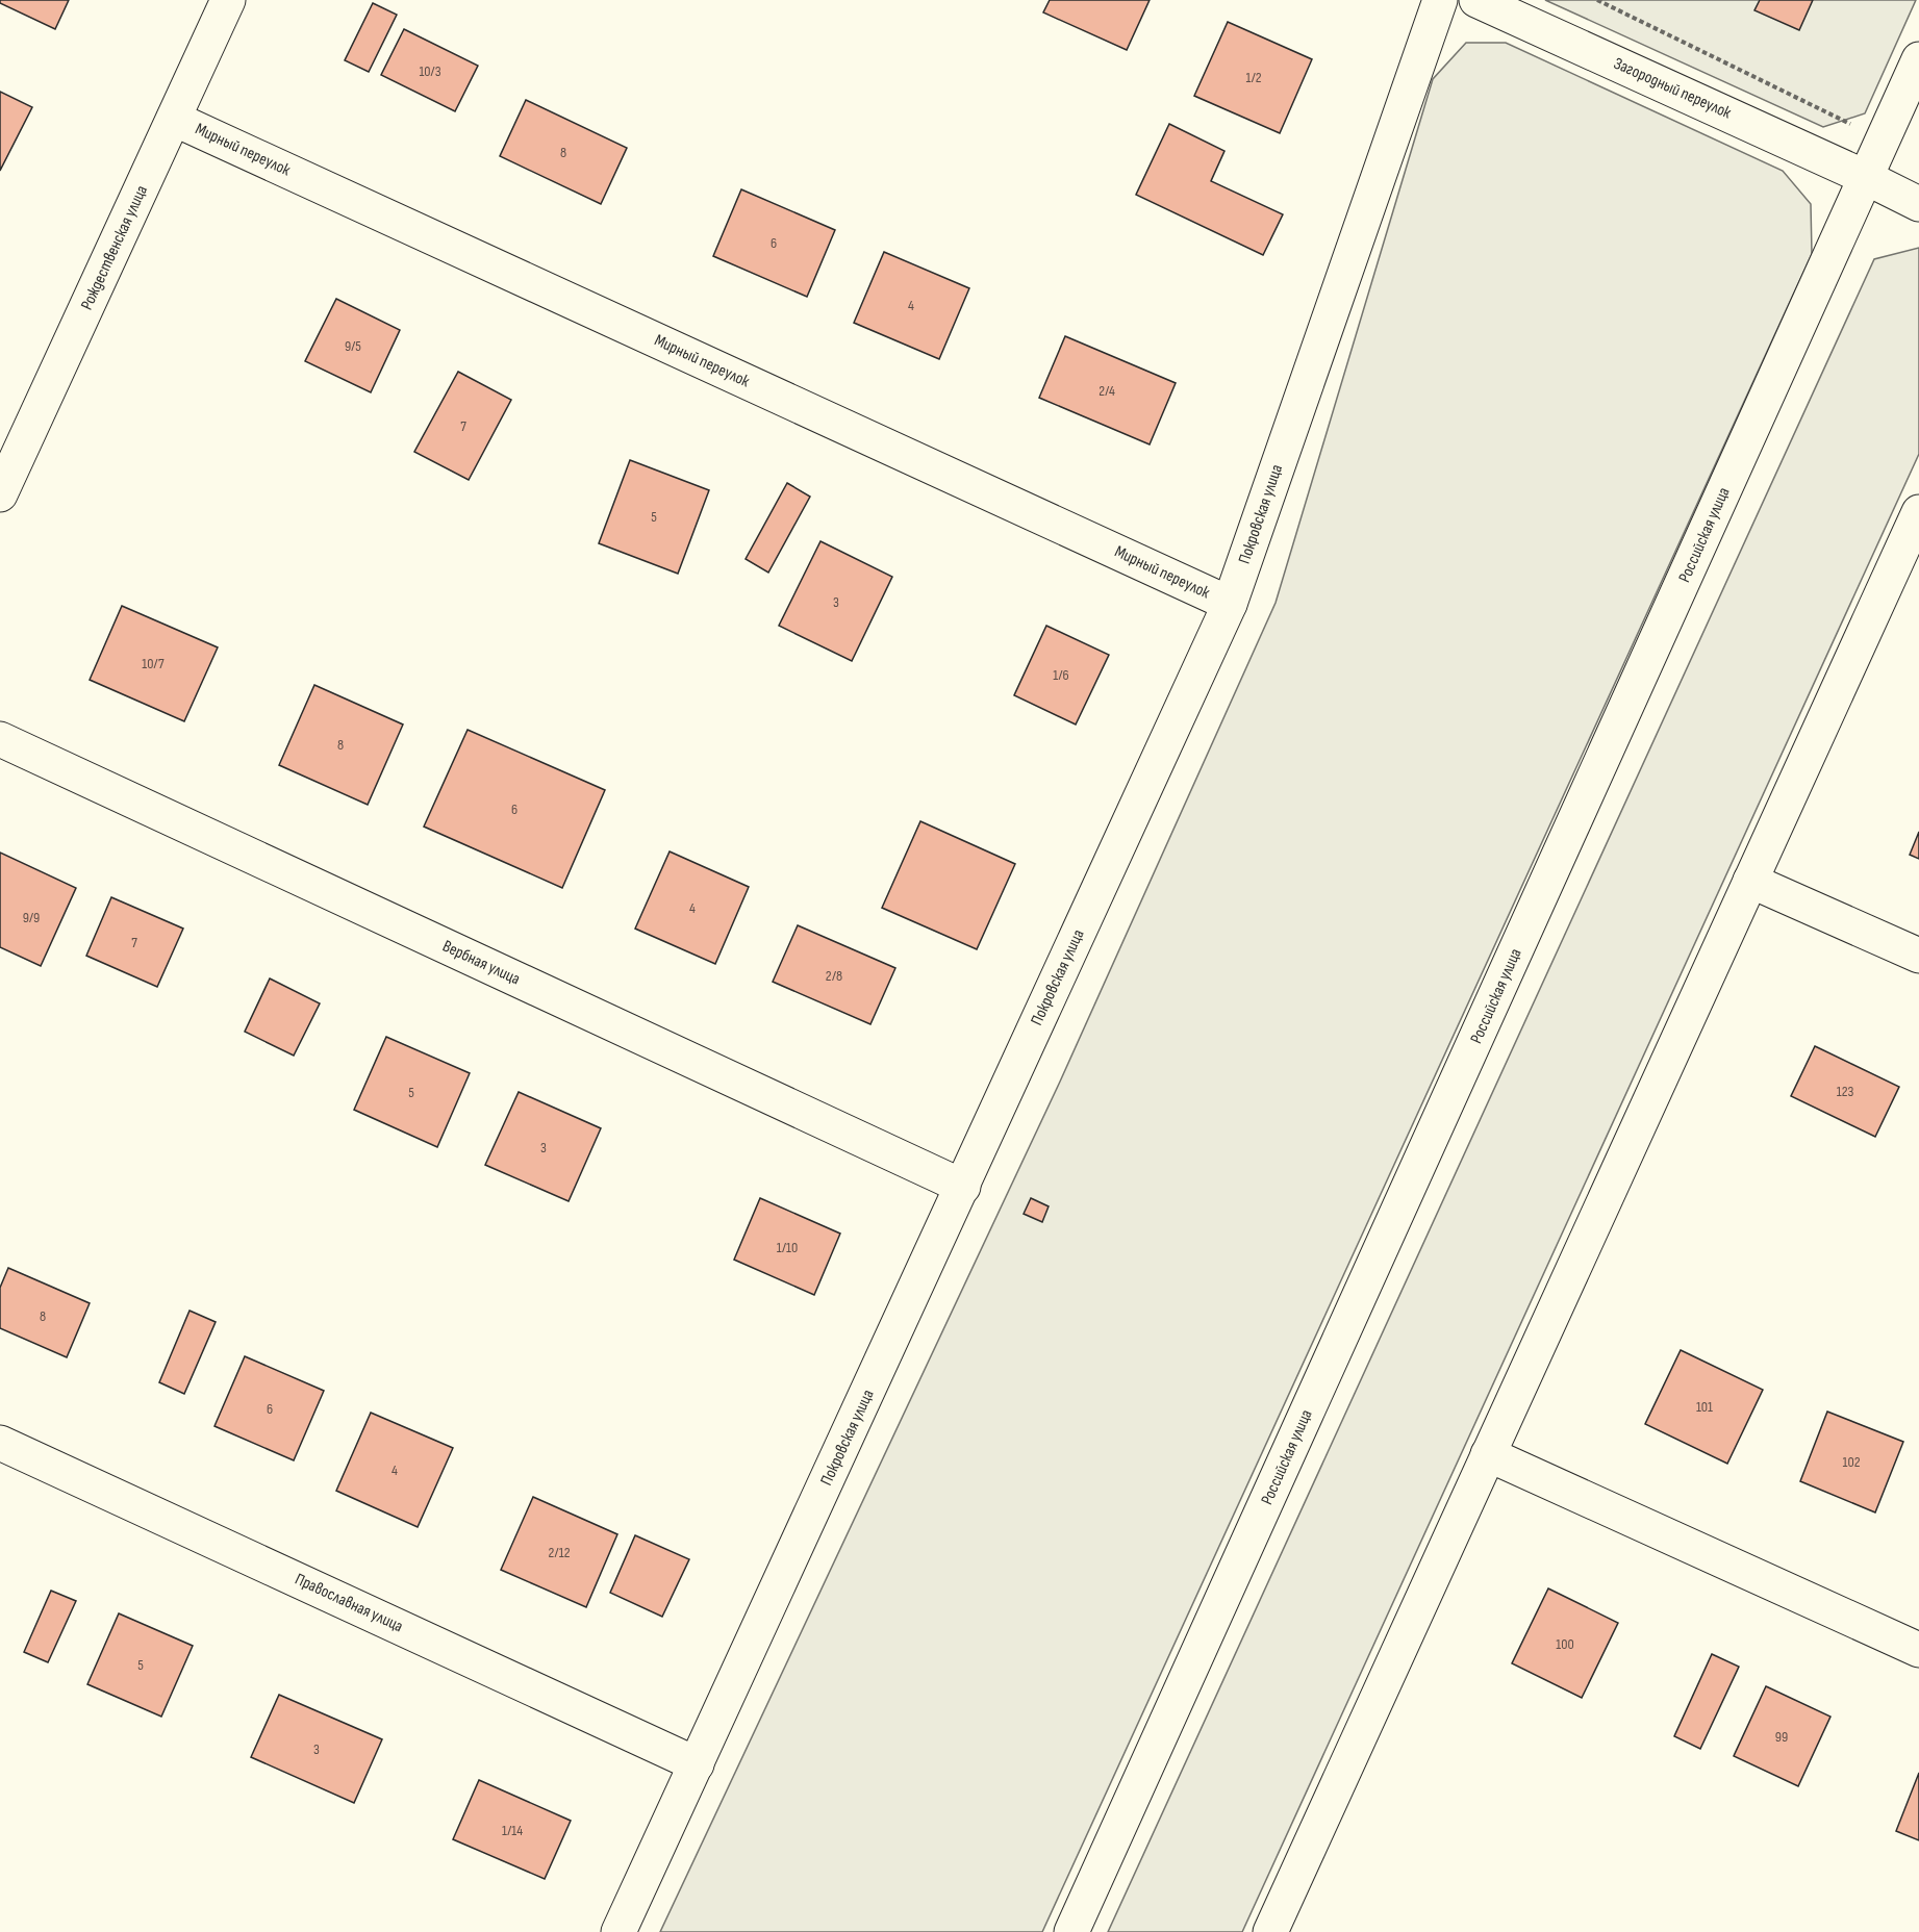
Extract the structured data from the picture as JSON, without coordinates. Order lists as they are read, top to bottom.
{
  "streets": {
    "street": [
      "Загородный переулок",
      "Мирный переулок",
      "Рождественская улица",
      "Покровская улица",
      "Российская улица",
      "Вербная улица",
      "Православная улица"
    ]
  },
  "crossings": [
    ["Загородный переулок", "Российская улица"],
    ["Мирный переулок", "Рождественская улица"],
    ["Мирный переулок", "Покровская улица"],
    ["Покровская улица", "Вербная улица"],
    ["Покровская улица", "Православная улица"]
  ],
  "house_numbers": [
    "10/3",
    "1/2",
    "8",
    "6",
    "4",
    "9/5",
    "2/4",
    "7",
    "5",
    "3",
    "10/7",
    "1/6",
    "8",
    "6",
    "4",
    "9/9",
    "7",
    "2/8",
    "123",
    "5",
    "3",
    "1/10",
    "8",
    "101",
    "6",
    "102",
    "4",
    "2/12",
    "100",
    "5",
    "99",
    "3",
    "1/14"
  ]
}
